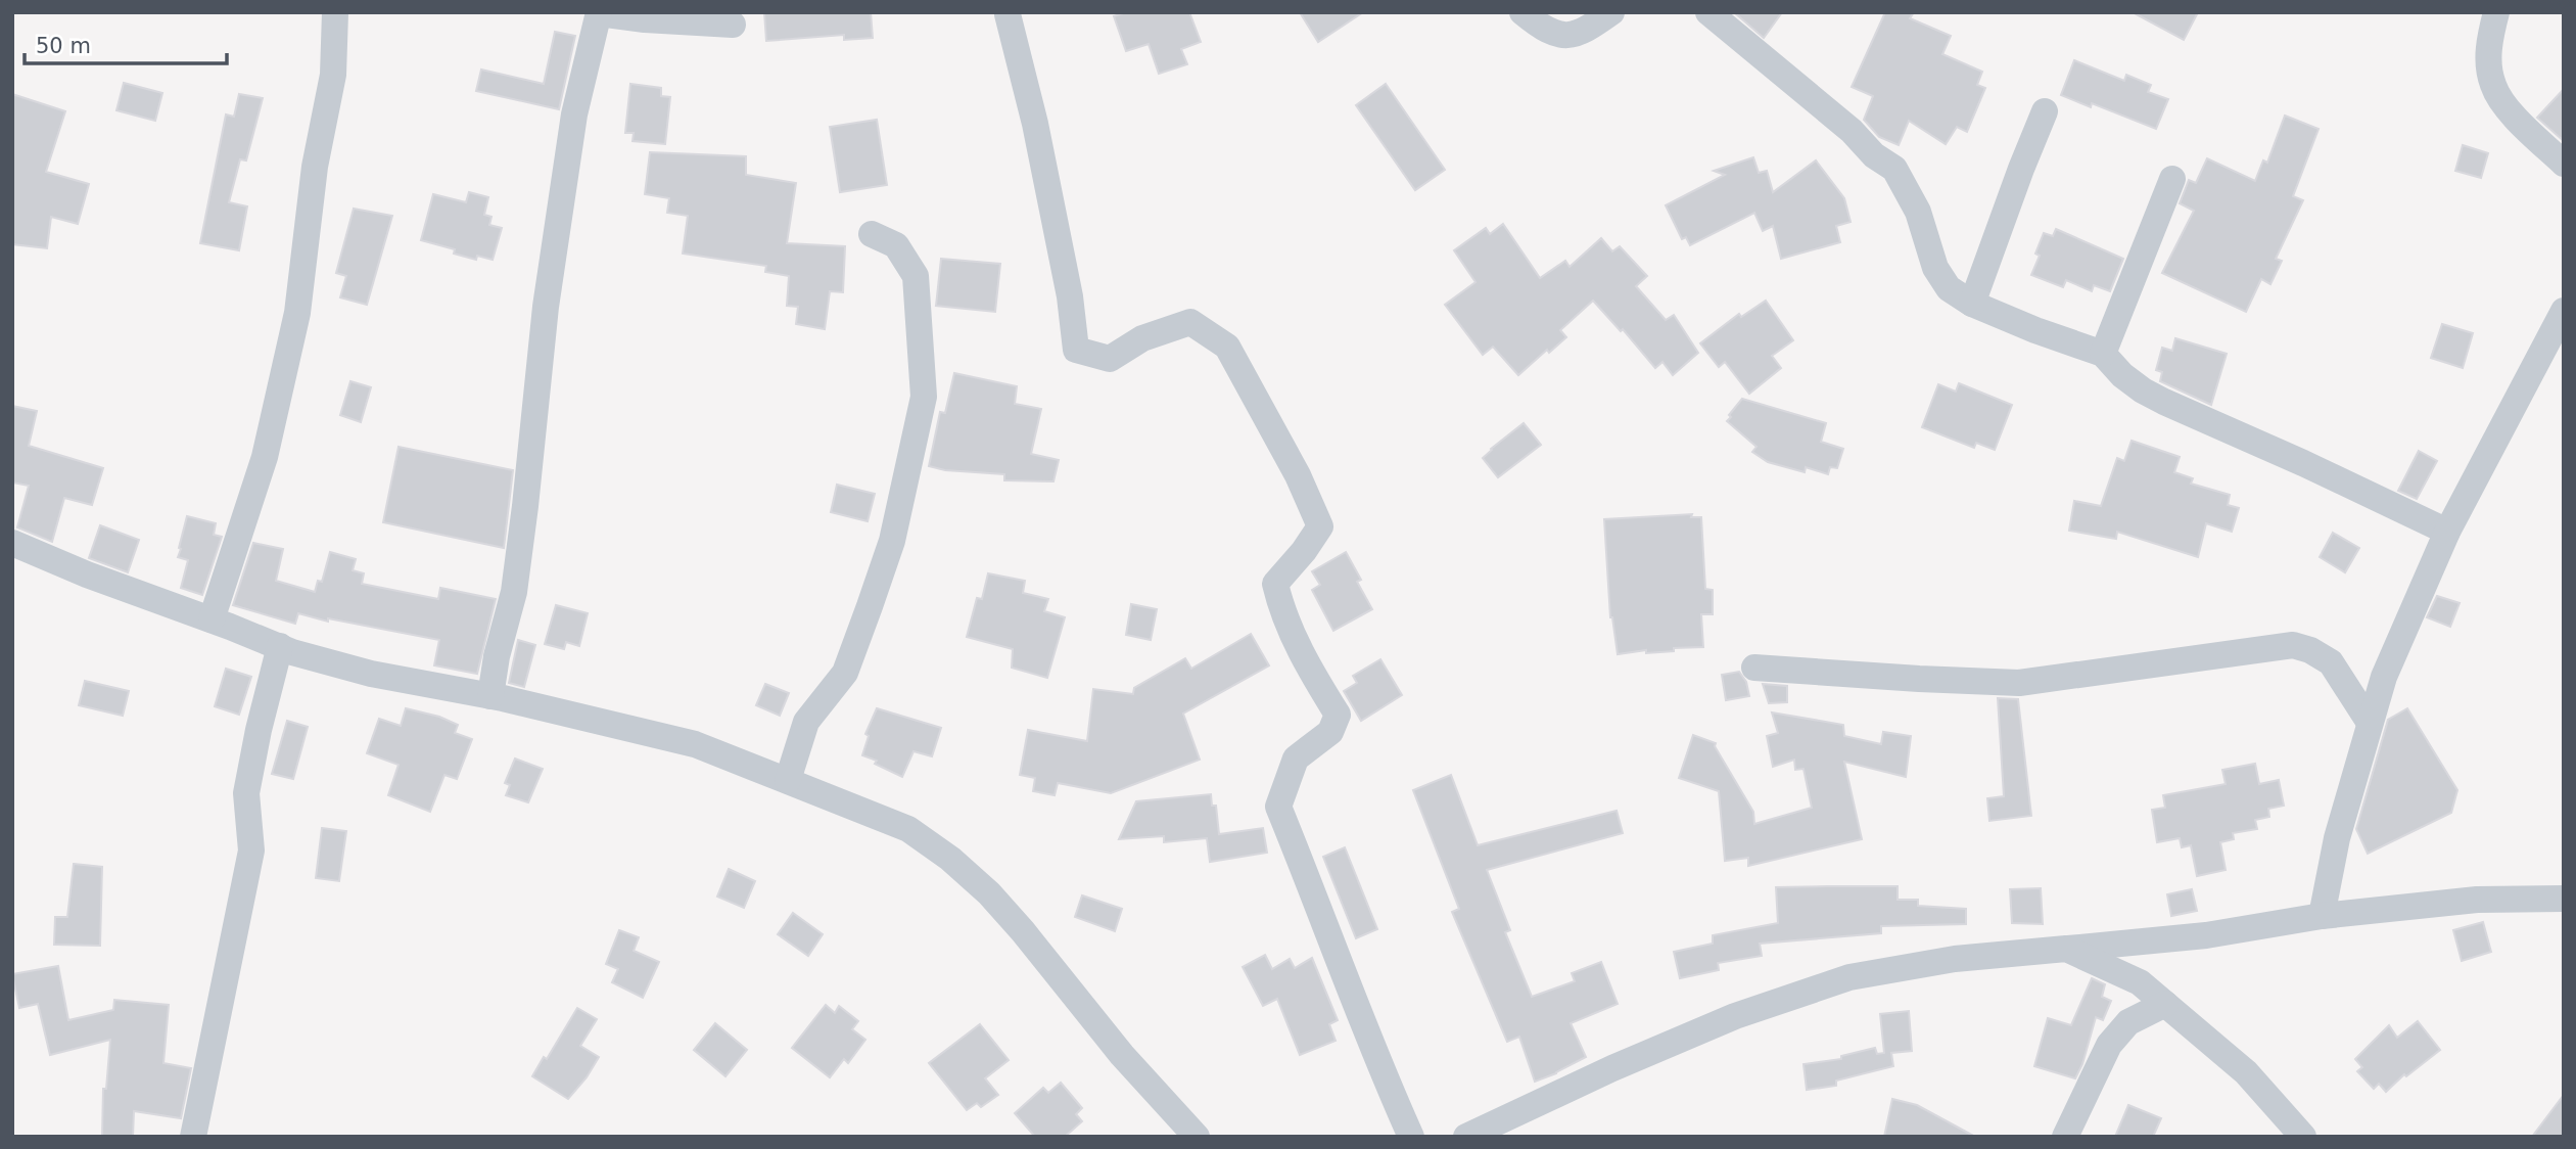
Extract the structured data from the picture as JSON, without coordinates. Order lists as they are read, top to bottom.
{
  "scale_bar": "50 m"
}
